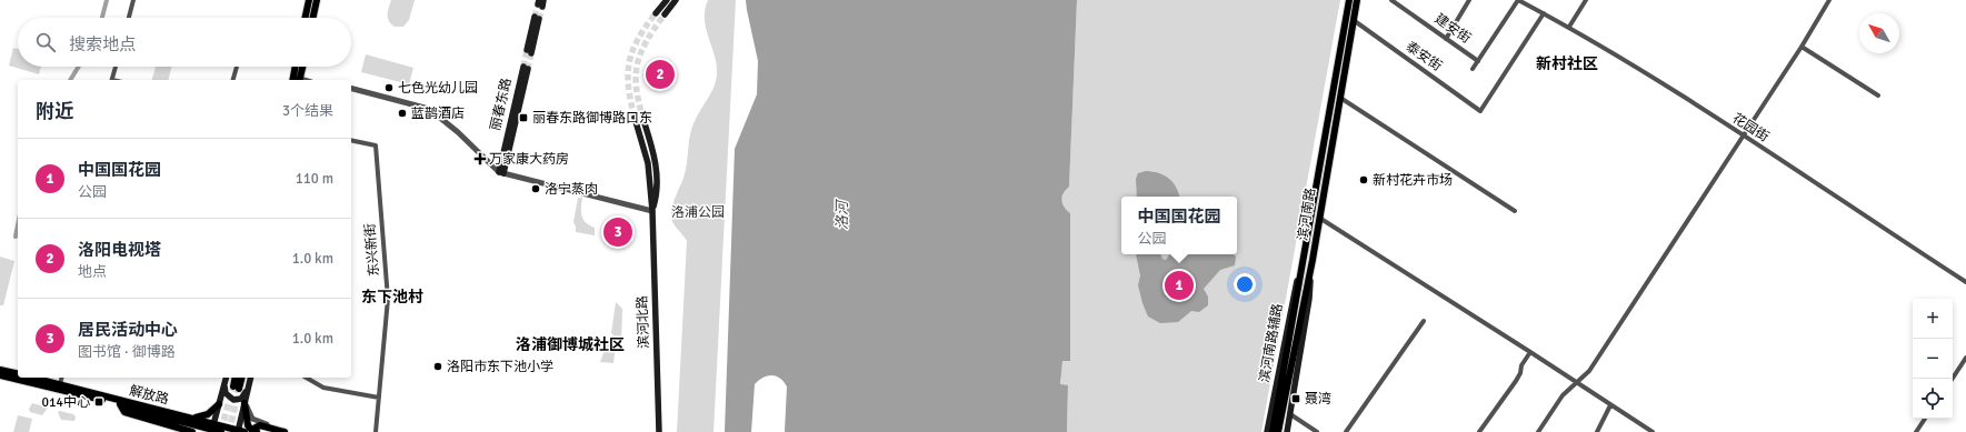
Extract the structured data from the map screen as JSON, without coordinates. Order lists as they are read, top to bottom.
{
  "streets": {
    "main road": [
      "丽春东路",
      "滨河南路",
      "滨河北路",
      "滨河南路辅路",
      "解放路"
    ],
    "street": [
      "建安街",
      "泰安街",
      "花园街",
      "东兴新街"
    ]
  },
  "crossings": [
    ["泰安街", "花园街"],
    ["泰安街", "滨河南路"],
    ["滨河南路", "滨河南路辅路"]
  ],
  "districts": ["新村社区", "东下池村", "洛浦御博城社区"],
  "water": ["洛河"],
  "parks": ["洛浦公园"],
  "places": {
    "other": [
      "七色光幼儿园",
      "蓝鹊酒店",
      "新村花卉市场",
      "洛宁蒸肉",
      "洛阳市东下池小学"
    ],
    "transit": ["丽春东路御博路口东", "聂湾", "014中心"],
    "health": ["万家康大药房"]
  },
  "north": "top left",
  "page": {
    "search": "搜索地点",
    "pins": ["2", "3", "1"],
    "heading": ["附近", "3个结果"],
    "list": [
      {
        "mark": "1",
        "name": "中国国花园",
        "note": "公园",
        "value": "110 m"
      },
      {
        "mark": "2",
        "name": "洛阳电视塔",
        "note": "地点",
        "value": "1.0 km"
      },
      {
        "mark": "3",
        "name": "居民活动中心",
        "note": "图书馆 · 御博路",
        "value": "1.0 km"
      }
    ],
    "popup": ["中国国花园", "公园"],
    "map_buttons": ["+", "−"]
  }
}
